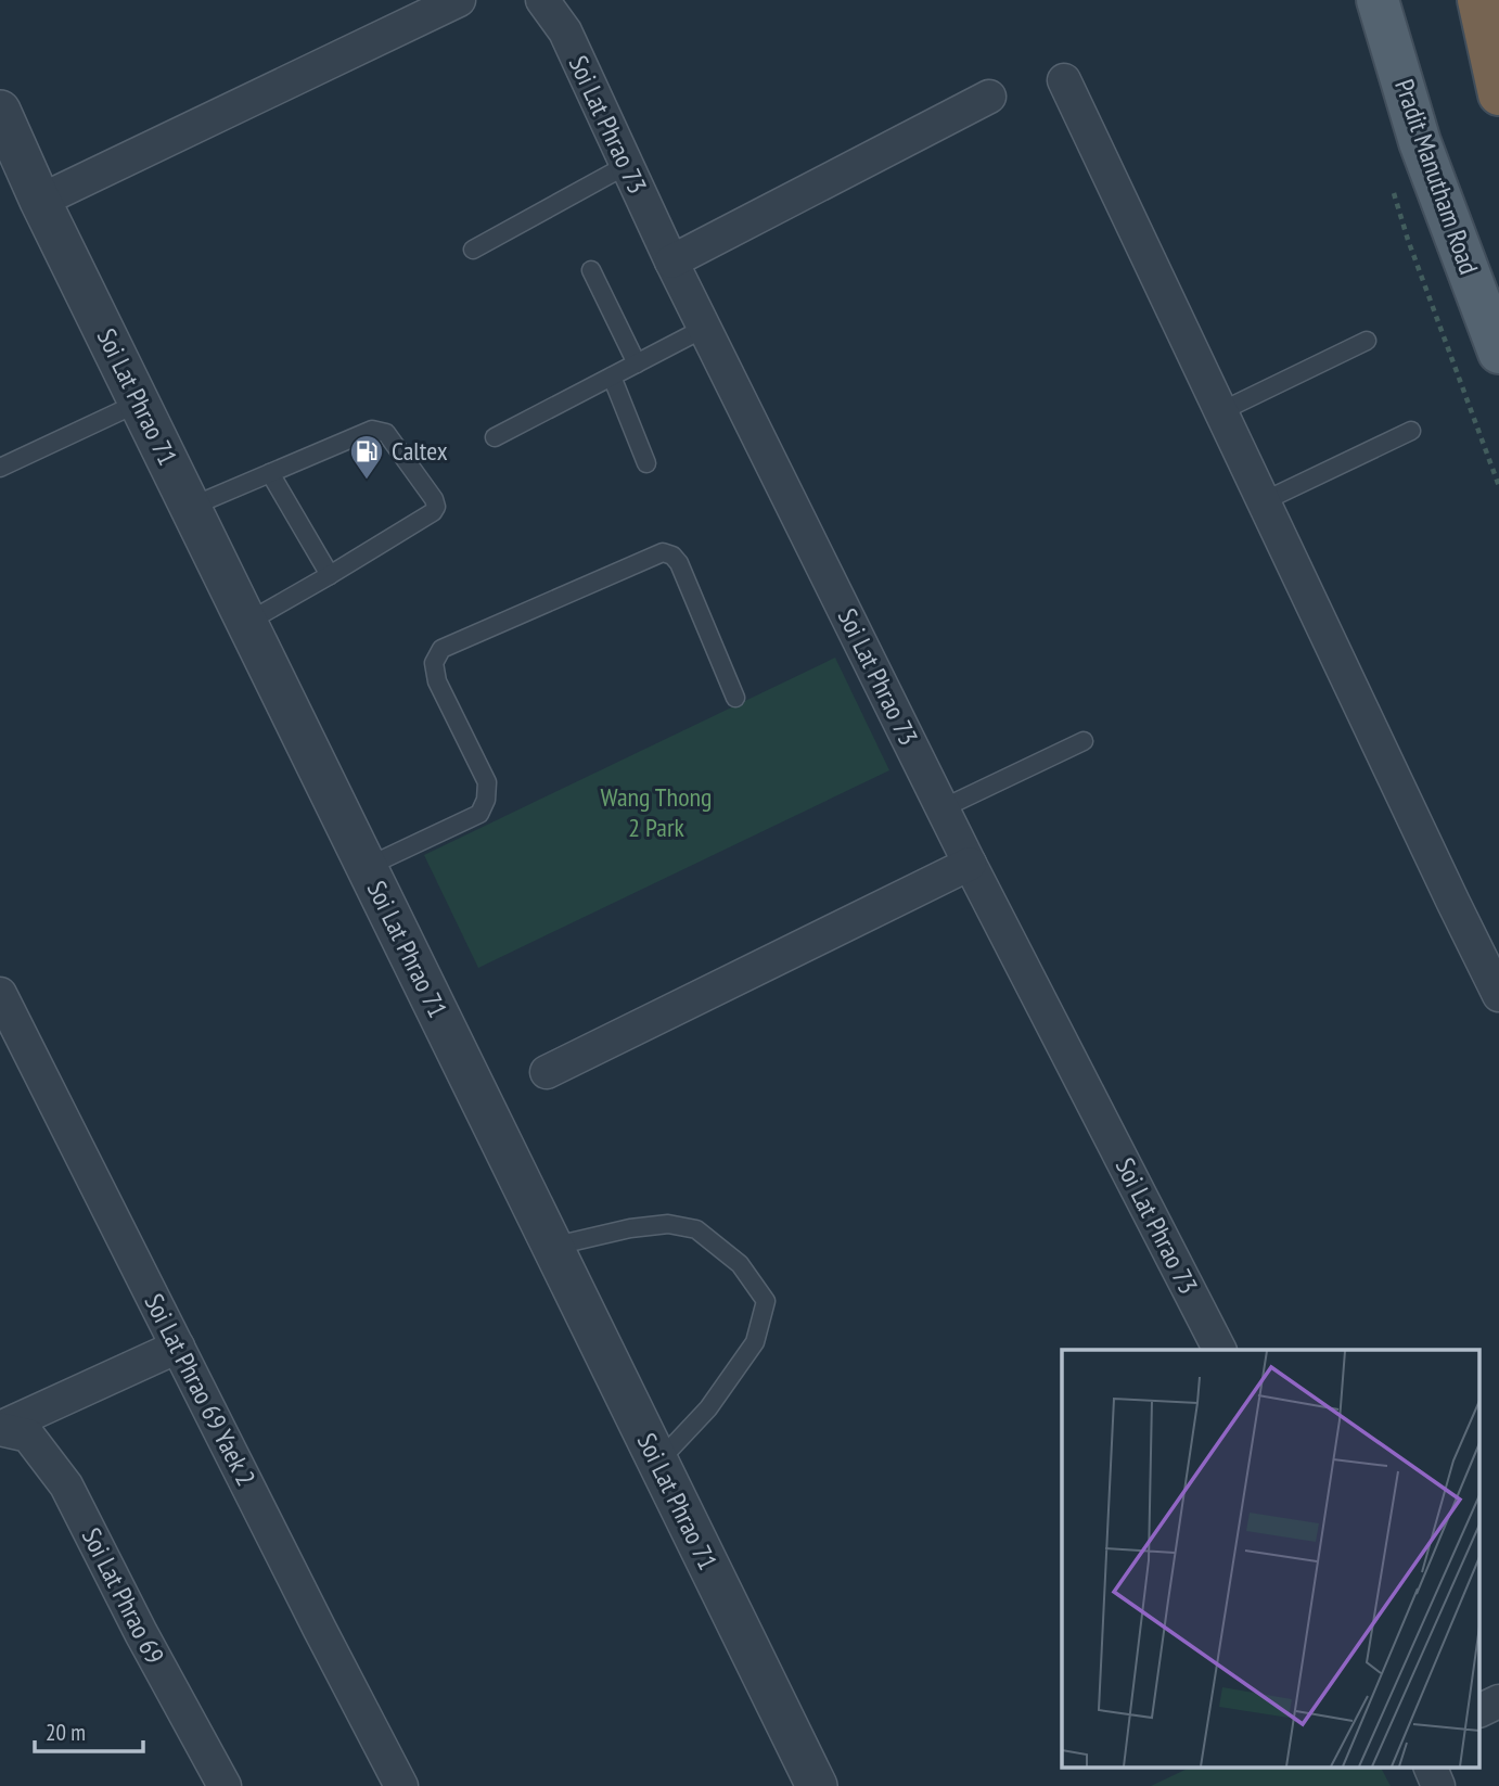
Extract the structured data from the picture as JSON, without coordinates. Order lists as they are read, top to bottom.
{
  "streets": {
    "main road": ["Pradit Manutham Road"],
    "street": [
      "Soi Lat Phrao 73",
      "Soi Lat Phrao 71",
      "Soi Lat Phrao 69 Yaek 2",
      "Soi Lat Phrao 69"
    ]
  },
  "parks": ["Wang Thong 2 Park"],
  "places": {
    "fuel station": ["Caltex"]
  },
  "scale_bar": "20 m"
}
